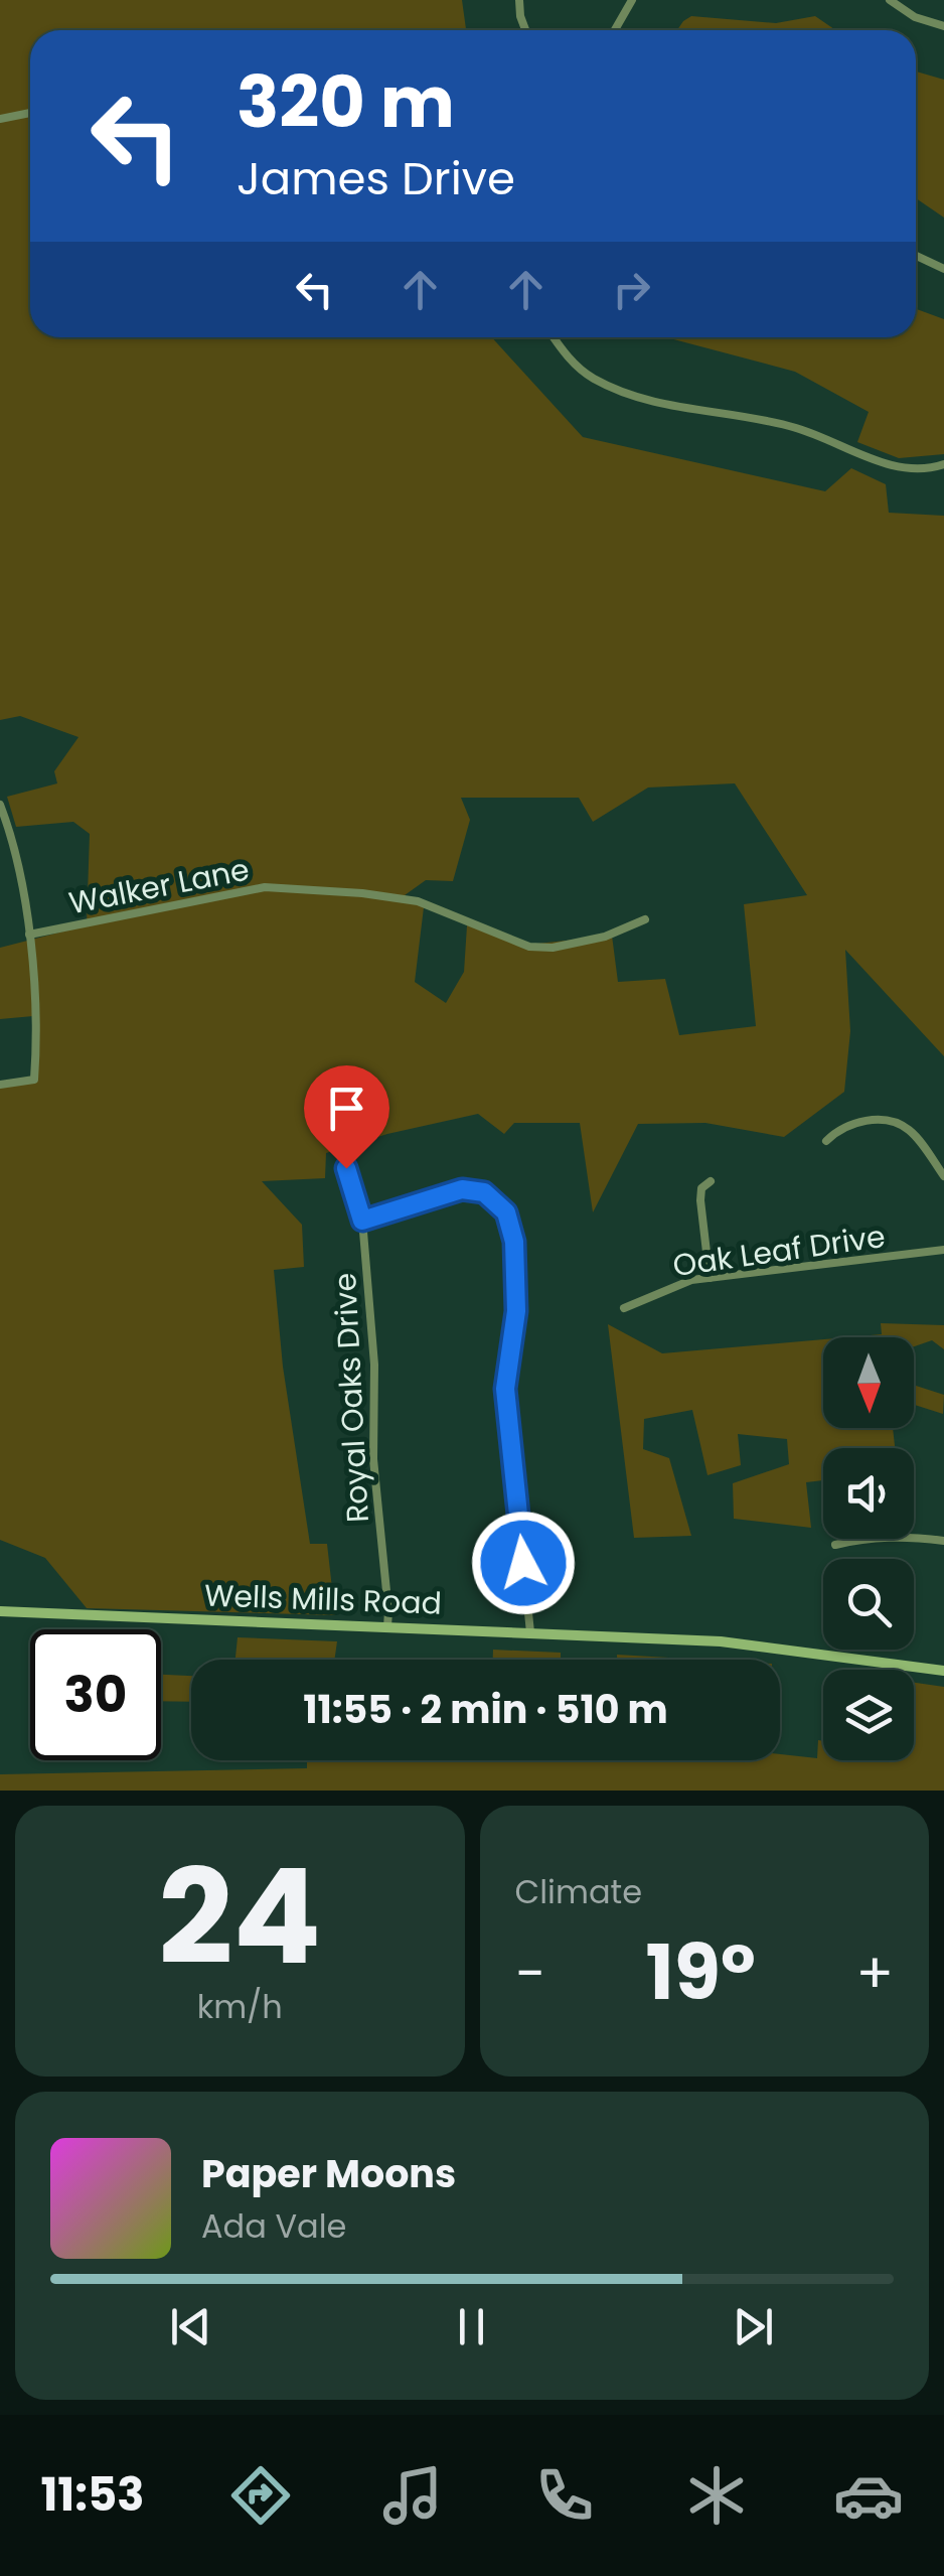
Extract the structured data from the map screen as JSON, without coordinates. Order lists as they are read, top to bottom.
{
  "streets": {
    "main road": ["Wells Mills Road"],
    "street": ["Walker Lane", "Oak Leaf Drive", "Royal Oaks Drive"]
  },
  "crossings": [
    ["Royal Oaks Drive", "Wells Mills Road"]
  ],
  "north": "bottom",
  "page": {
    "turn": ["320 m", "James Drive"],
    "limit": "30",
    "trip": "11:55 · 2 min · 510 m",
    "tile": [
      ["24", "km/h"],
      "Climate"
    ],
    "heat": ["−", "19°", "+"],
    "song": ["Paper Moons", "Ada Vale"],
    "tabs": "11:53"
  }
}
